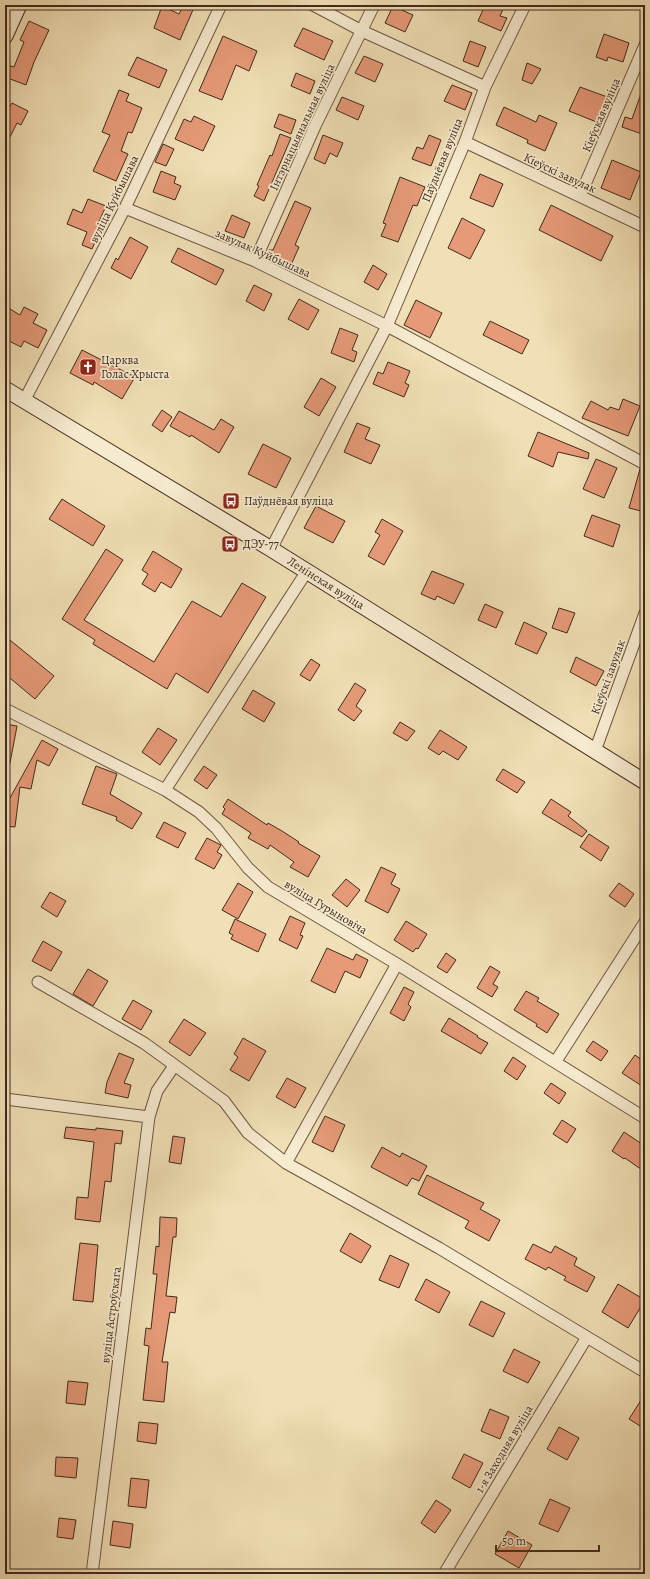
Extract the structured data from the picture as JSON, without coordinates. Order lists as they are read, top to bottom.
{
  "streets": {
    "main road": ["Ленінская вуліца"],
    "street": [
      "Кіеўская вуліца",
      "Інтэрнацыянальная вуліца",
      "Паўднёвая вуліца",
      "Кіеўскі завулак",
      "вуліца Куйбышава",
      "завулак Куйбышава",
      "вуліца Гурыновіча",
      "вуліца Астроўскага",
      "1-я Заходняя вуліца"
    ]
  },
  "crossings": [
    ["Кіеўская вуліца", "Кіеўскі завулак"],
    ["Інтэрнацыянальная вуліца", "завулак Куйбышава"],
    ["Паўднёвая вуліца", "Кіеўскі завулак"],
    ["Паўднёвая вуліца", "завулак Куйбышава"],
    ["Паўднёвая вуліца", "Ленінская вуліца"],
    ["Кіеўскі завулак", "Ленінская вуліца"],
    ["вуліца Куйбышава", "завулак Куйбышава"],
    ["вуліца Куйбышава", "Ленінская вуліца"]
  ],
  "places": {
    "church": ["Царква Голас Хрыста"],
    "bus stop": ["Паўднёвая вуліца", "ДЭУ-77"]
  },
  "scale_bar": "50 m"
}
